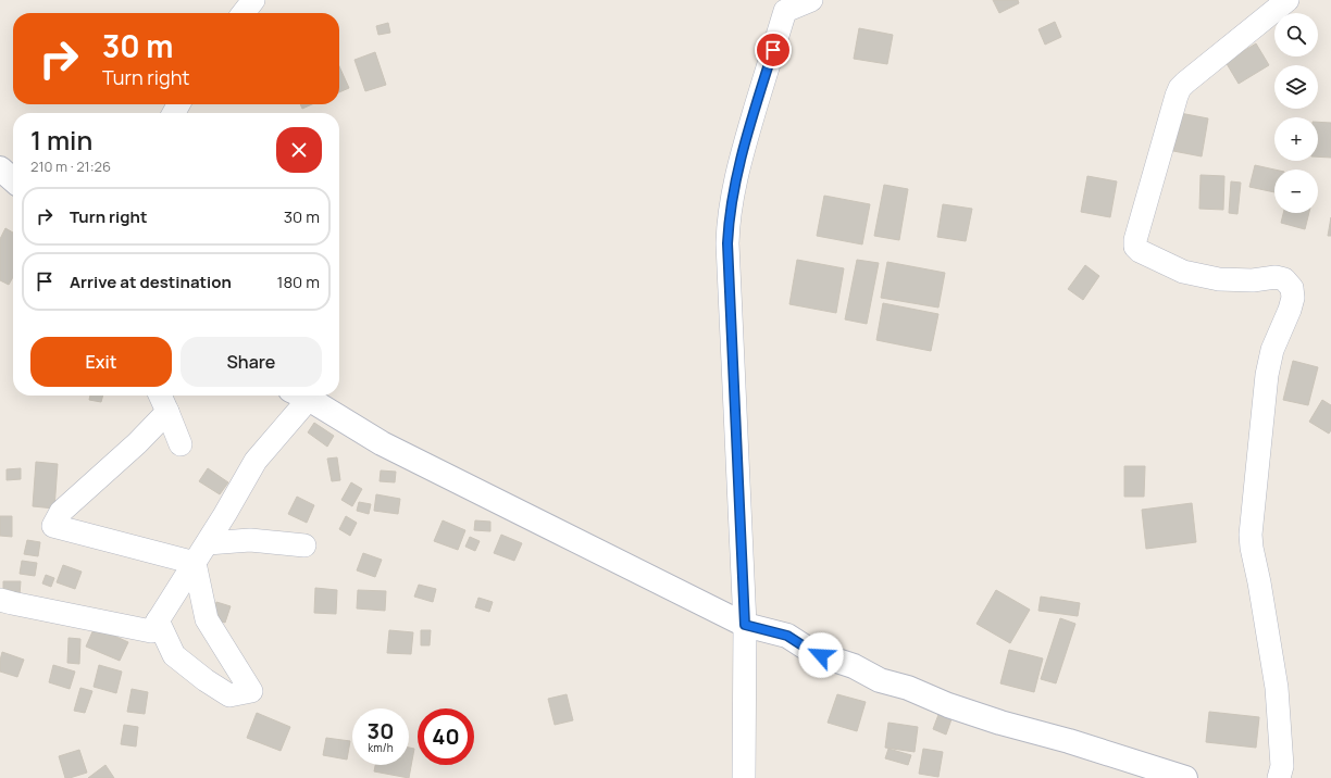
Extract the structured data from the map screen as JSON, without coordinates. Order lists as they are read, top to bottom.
{
  "page": {
    "map_buttons": ["+", "−"],
    "turn": ["30 m", "Turn right"],
    "heading": ["1 min", "210 m · 21:26"],
    "list": [
      {
        "name": "Turn right",
        "value": "30 m"
      },
      {
        "name": "Arrive at destination",
        "value": "180 m"
      }
    ],
    "buttons": ["Exit", "Share"],
    "speed": "30 km/h",
    "limit": "40"
  }
}
